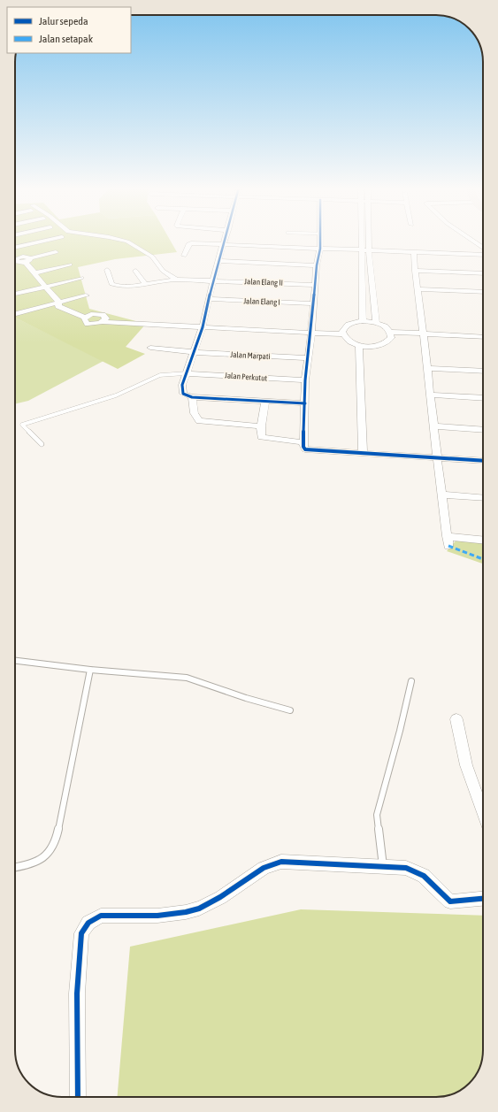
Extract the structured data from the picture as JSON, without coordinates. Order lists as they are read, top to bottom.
{
  "streets": {
    "street": [
      "Jalan Elang II",
      "Jalan Elang I",
      "Jalan Marpati",
      "Jalan Perkutut"
    ]
  },
  "legend": ["Jalur sepeda", "Jalan setapak"]
}
